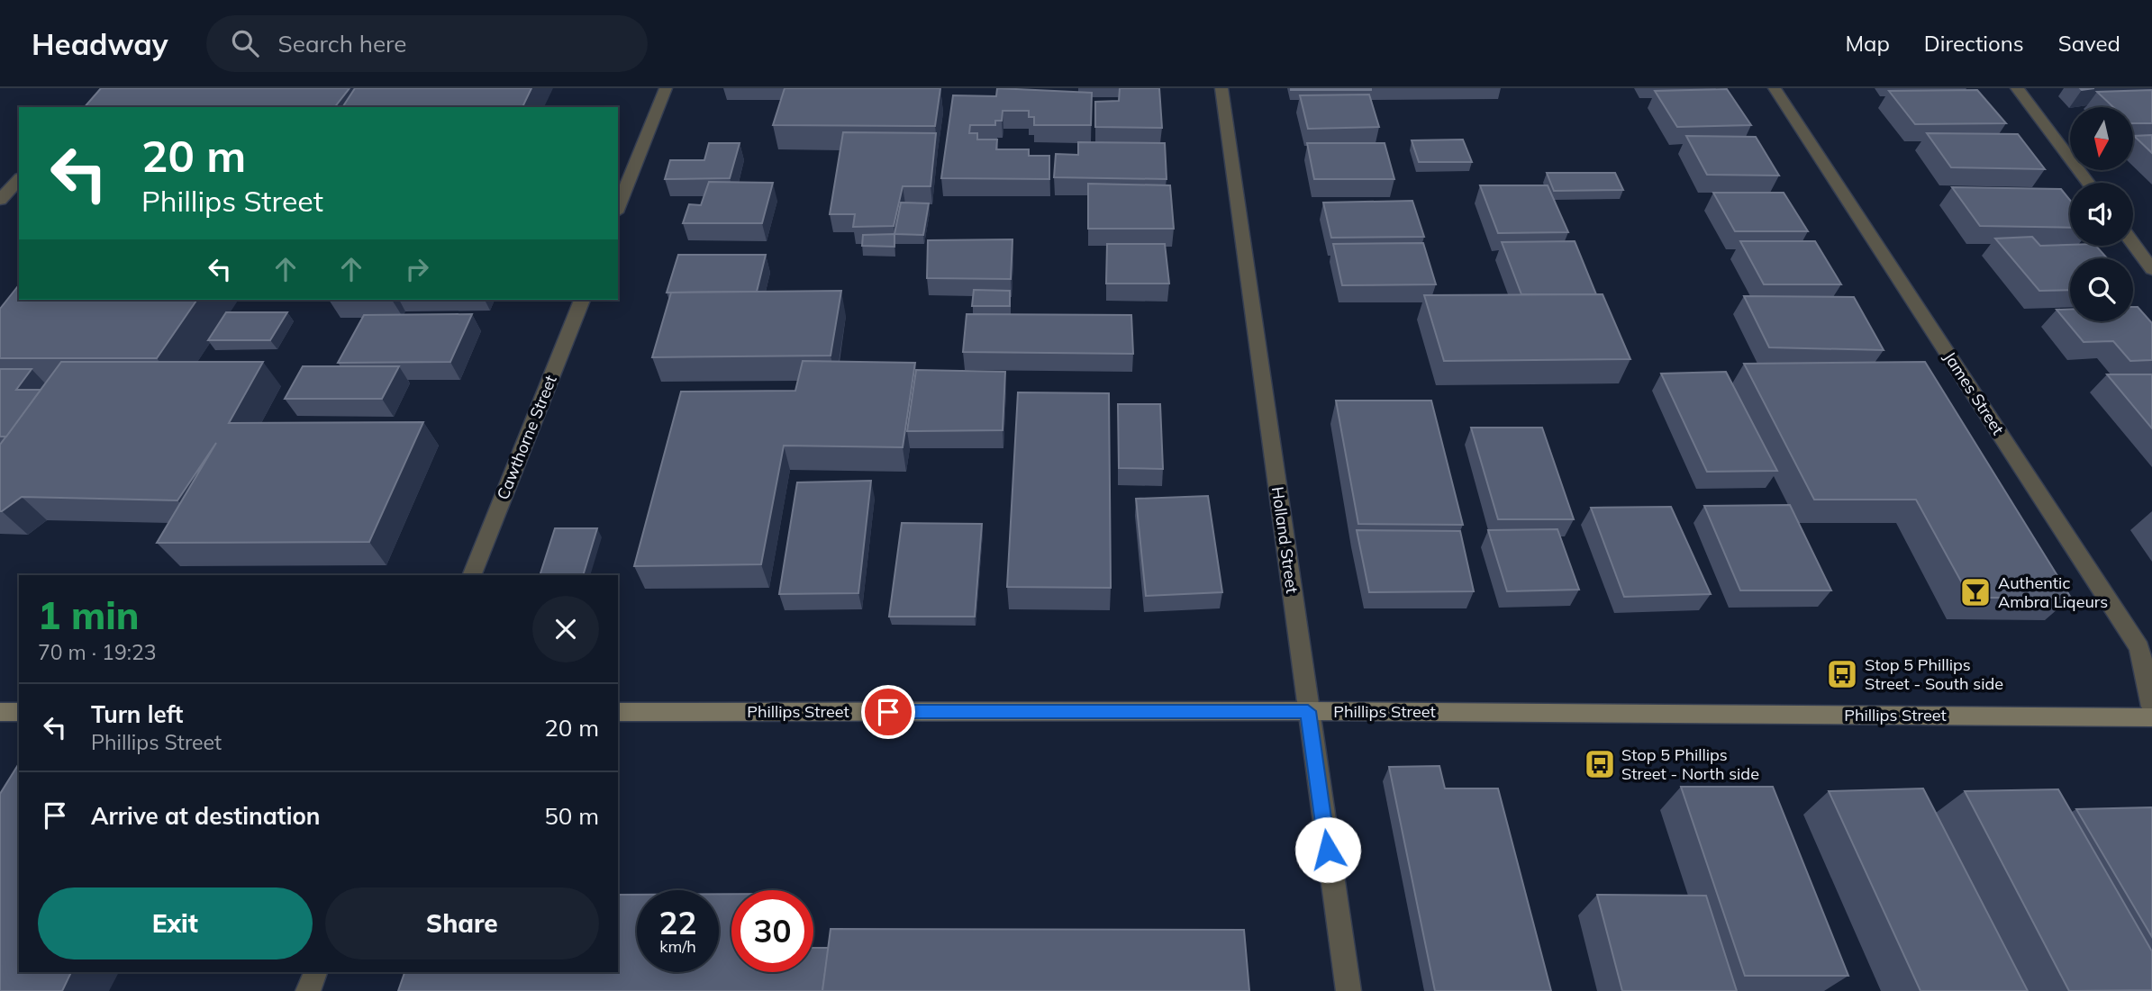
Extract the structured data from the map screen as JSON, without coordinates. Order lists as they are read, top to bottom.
{
  "streets": {
    "street": [
      "James Street",
      "Cawthorne Street",
      "Holland Street",
      "Phillips Street"
    ]
  },
  "crossings": [
    ["Holland Street", "Phillips Street"]
  ],
  "places": {
    "bar": ["Authentic Ambra Liqeurs"],
    "bus stop": ["Stop 5 Phillips Street - South side", "Stop 5 Phillips Street - North side"]
  },
  "north": "bottom",
  "page": {
    "header": "Headway",
    "search": "Search here",
    "nav": ["Map", "Directions", "Saved"],
    "turn": ["20 m", "Phillips Street"],
    "heading": ["1 min", "70 m · 19:23"],
    "list": [
      {
        "name": "Turn left",
        "note": "Phillips Street",
        "value": "20 m"
      },
      {
        "name": "Arrive at destination",
        "value": "50 m"
      }
    ],
    "buttons": ["Exit", "Share"],
    "speed": "22 km/h",
    "limit": "30"
  }
}
